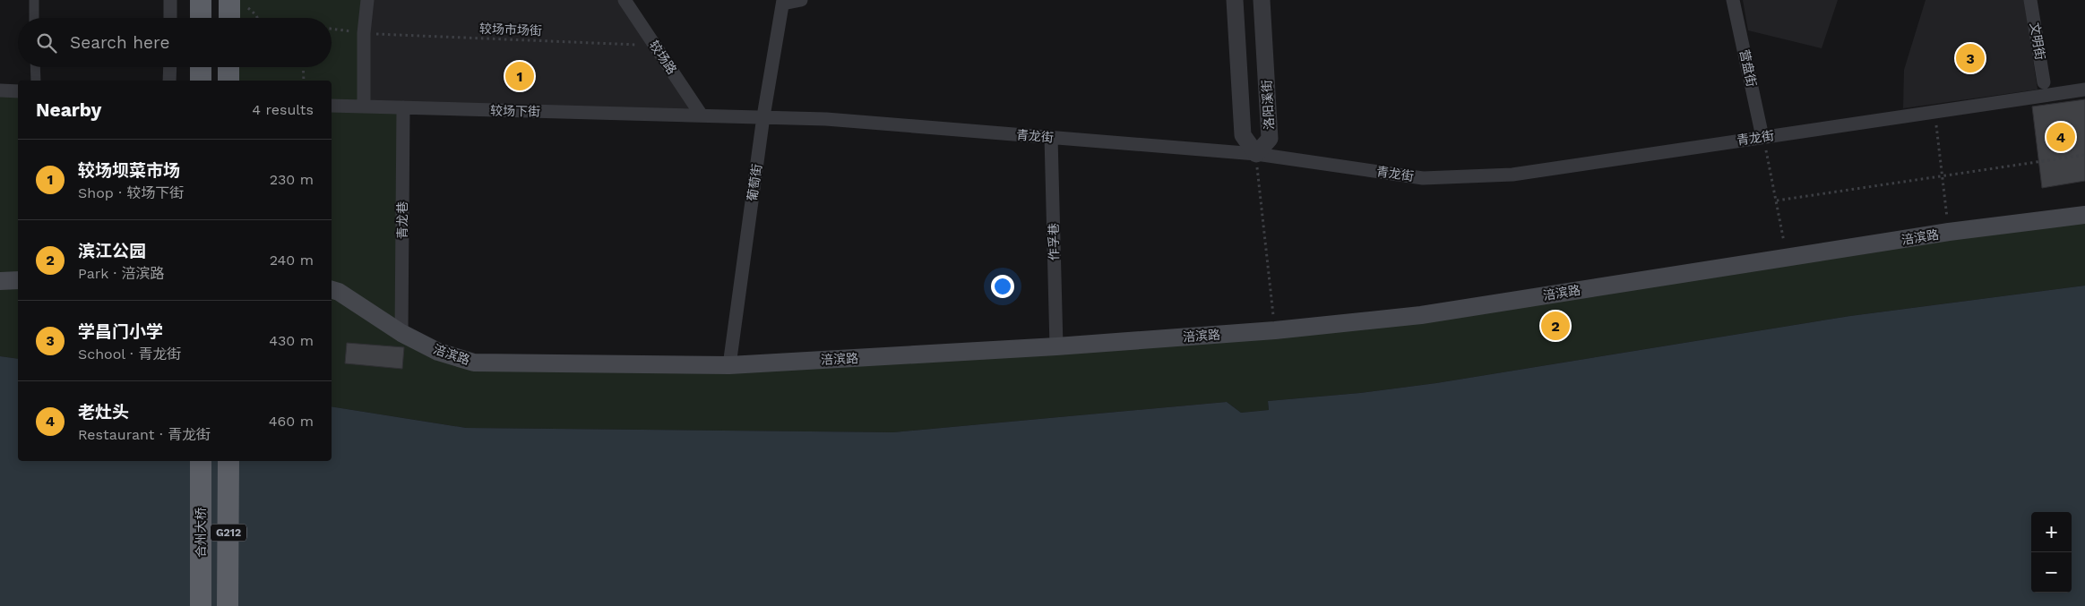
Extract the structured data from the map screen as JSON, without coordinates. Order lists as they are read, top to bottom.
{
  "streets": {
    "highway": ["合州大桥", "G212"],
    "main road": ["涪滨路"],
    "street": [
      "文明街",
      "较场路",
      "营盘街",
      "洛阳溪街",
      "较场下街",
      "青龙街",
      "葡萄街",
      "青龙巷",
      "作孚巷"
    ],
    "path": ["较场市场街"]
  },
  "crossings": [
    ["较场市场街", "较场路"],
    ["较场路", "较场下街"],
    ["较场路", "青龙街"],
    ["营盘街", "青龙街"],
    ["洛阳溪街", "青龙街"],
    ["较场下街", "青龙街"],
    ["较场下街", "青龙巷"],
    ["青龙街", "葡萄街"],
    ["青龙街", "作孚巷"],
    ["葡萄街", "涪滨路"],
    ["青龙巷", "涪滨路"],
    ["涪滨路", "作孚巷"]
  ],
  "page": {
    "search": "Search here",
    "pins": [
      "3",
      "1",
      "4",
      "2"
    ],
    "heading": ["Nearby", "4 results"],
    "list": [
      {
        "mark": "1",
        "name": "较场坝菜市场",
        "note": "Shop · 较场下街",
        "value": "230 m"
      },
      {
        "mark": "2",
        "name": "滨江公园",
        "note": "Park · 涪滨路",
        "value": "240 m"
      },
      {
        "mark": "3",
        "name": "学昌门小学",
        "note": "School · 青龙街",
        "value": "430 m"
      },
      {
        "mark": "4",
        "name": "老灶头",
        "note": "Restaurant · 青龙街",
        "value": "460 m"
      }
    ],
    "map_buttons": ["+", "−"]
  }
}
